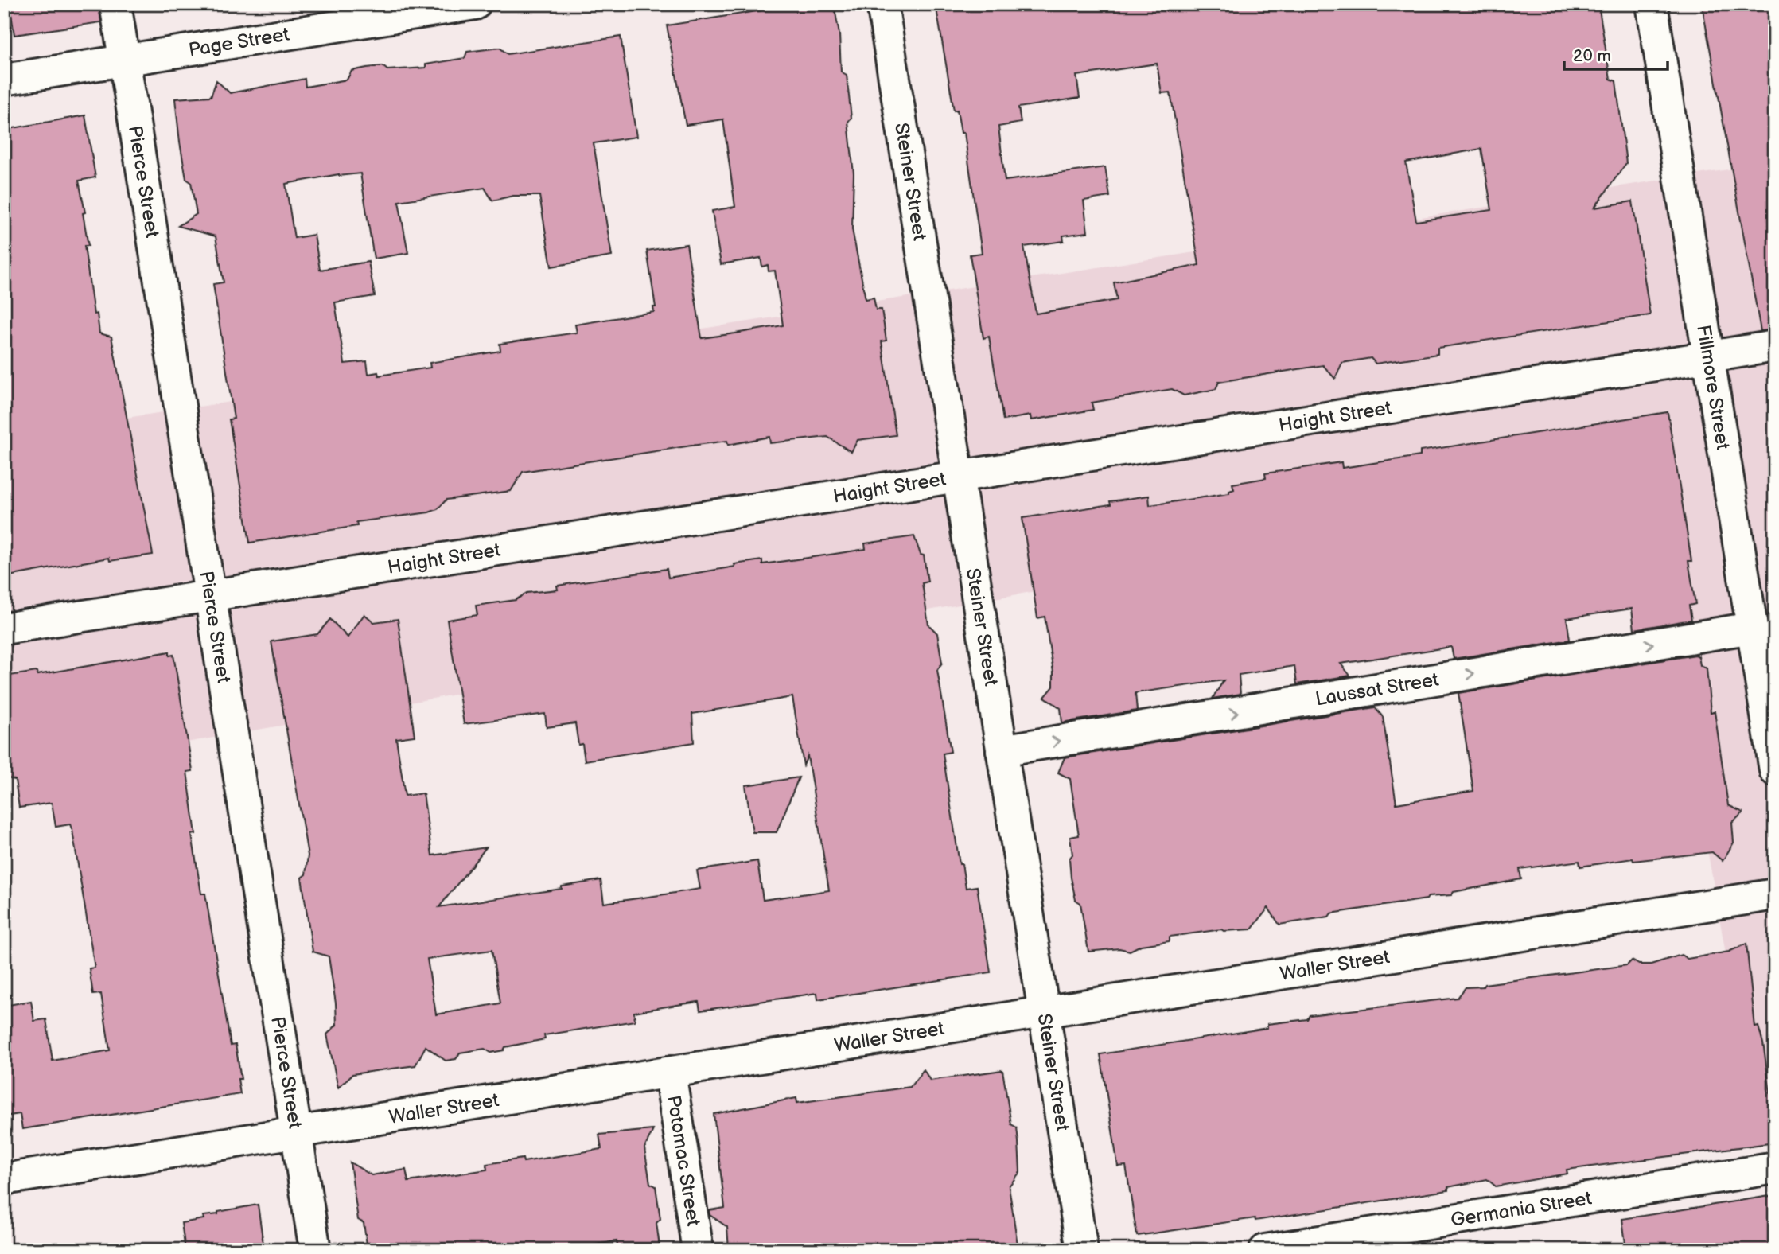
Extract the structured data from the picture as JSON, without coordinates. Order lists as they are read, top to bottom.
{
  "streets": {
    "street": [
      "Page Street",
      "Pierce Street",
      "Steiner Street",
      "Fillmore Street",
      "Haight Street",
      "Laussat Street",
      "Waller Street",
      "Potomac Street",
      "Germania Street"
    ]
  },
  "crossings": [
    ["Page Street", "Pierce Street"],
    ["Pierce Street", "Haight Street"],
    ["Pierce Street", "Waller Street"],
    ["Steiner Street", "Haight Street"],
    ["Steiner Street", "Laussat Street"],
    ["Steiner Street", "Waller Street"],
    ["Fillmore Street", "Haight Street"],
    ["Fillmore Street", "Laussat Street"],
    ["Waller Street", "Potomac Street"]
  ],
  "one_way": ["Laussat Street"],
  "scale_bar": "20 m"
}
